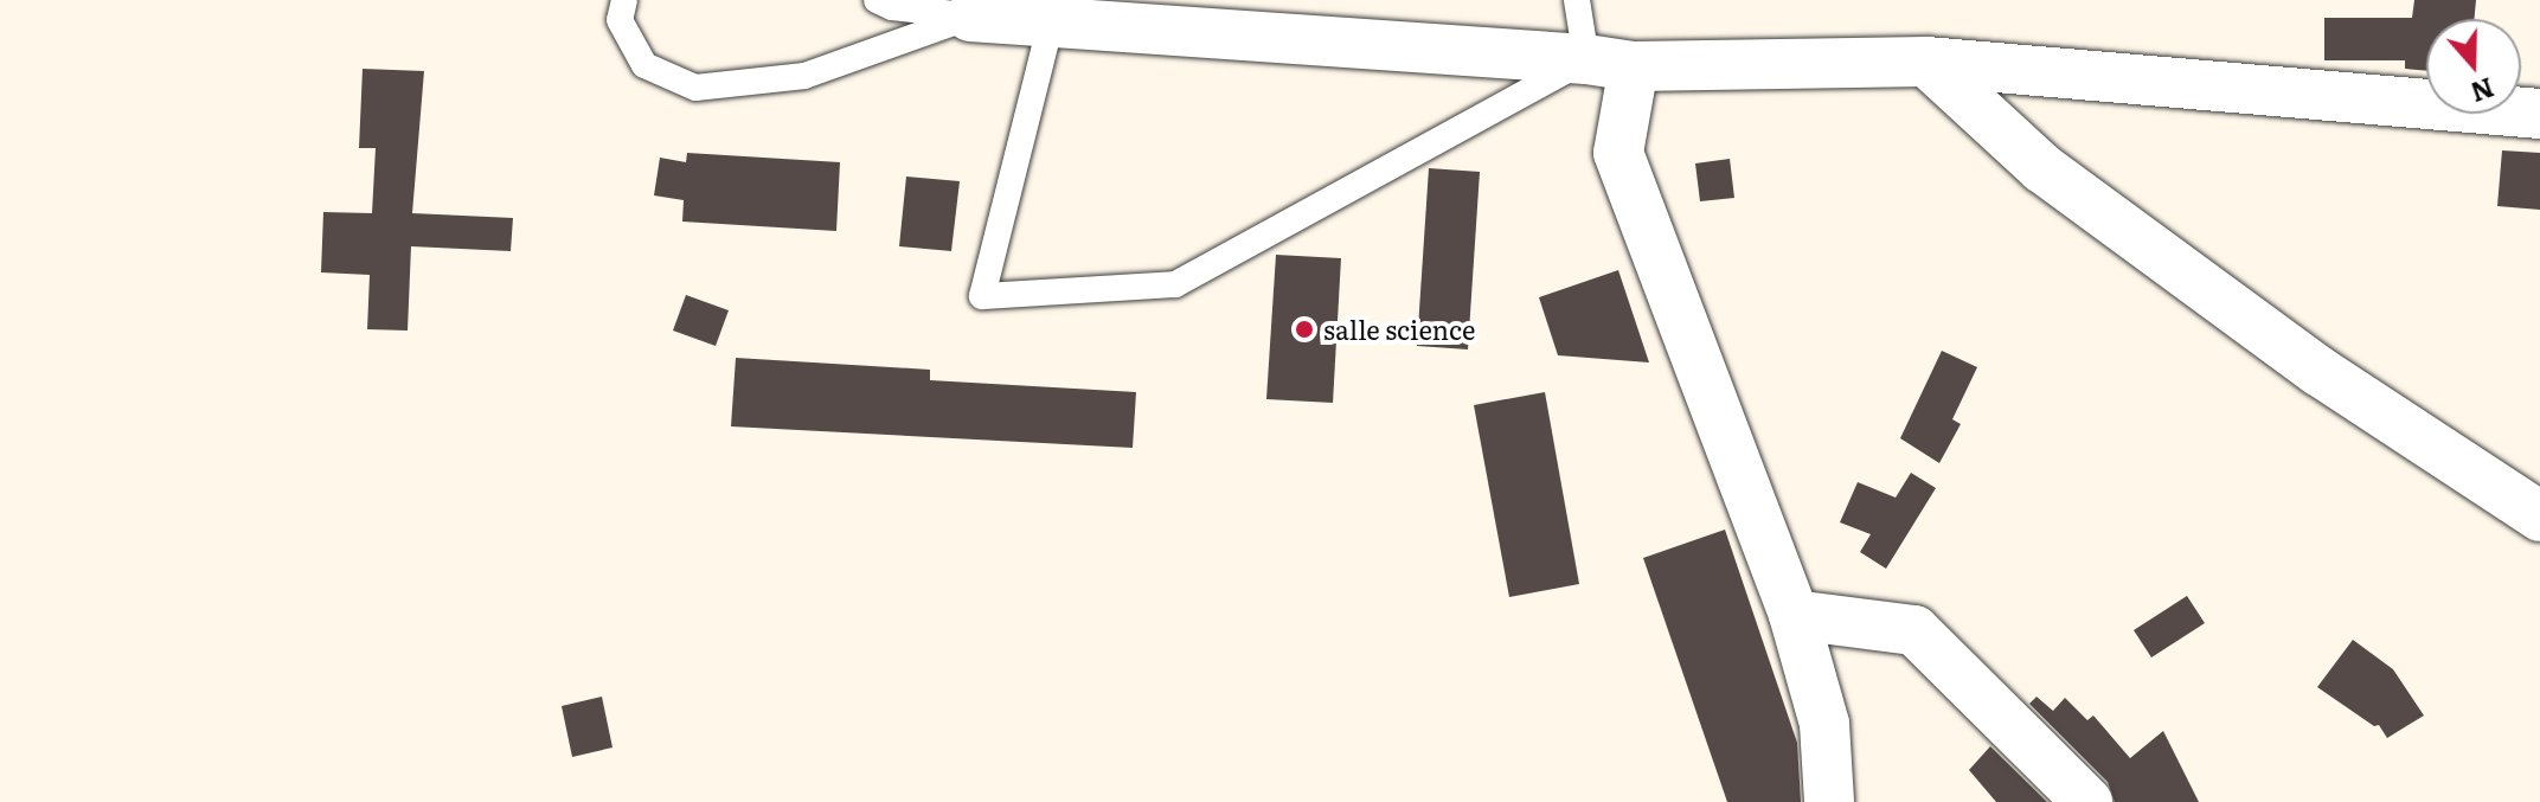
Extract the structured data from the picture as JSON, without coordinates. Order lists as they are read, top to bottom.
{
  "places": ["salle science"],
  "north": "bottom"
}
